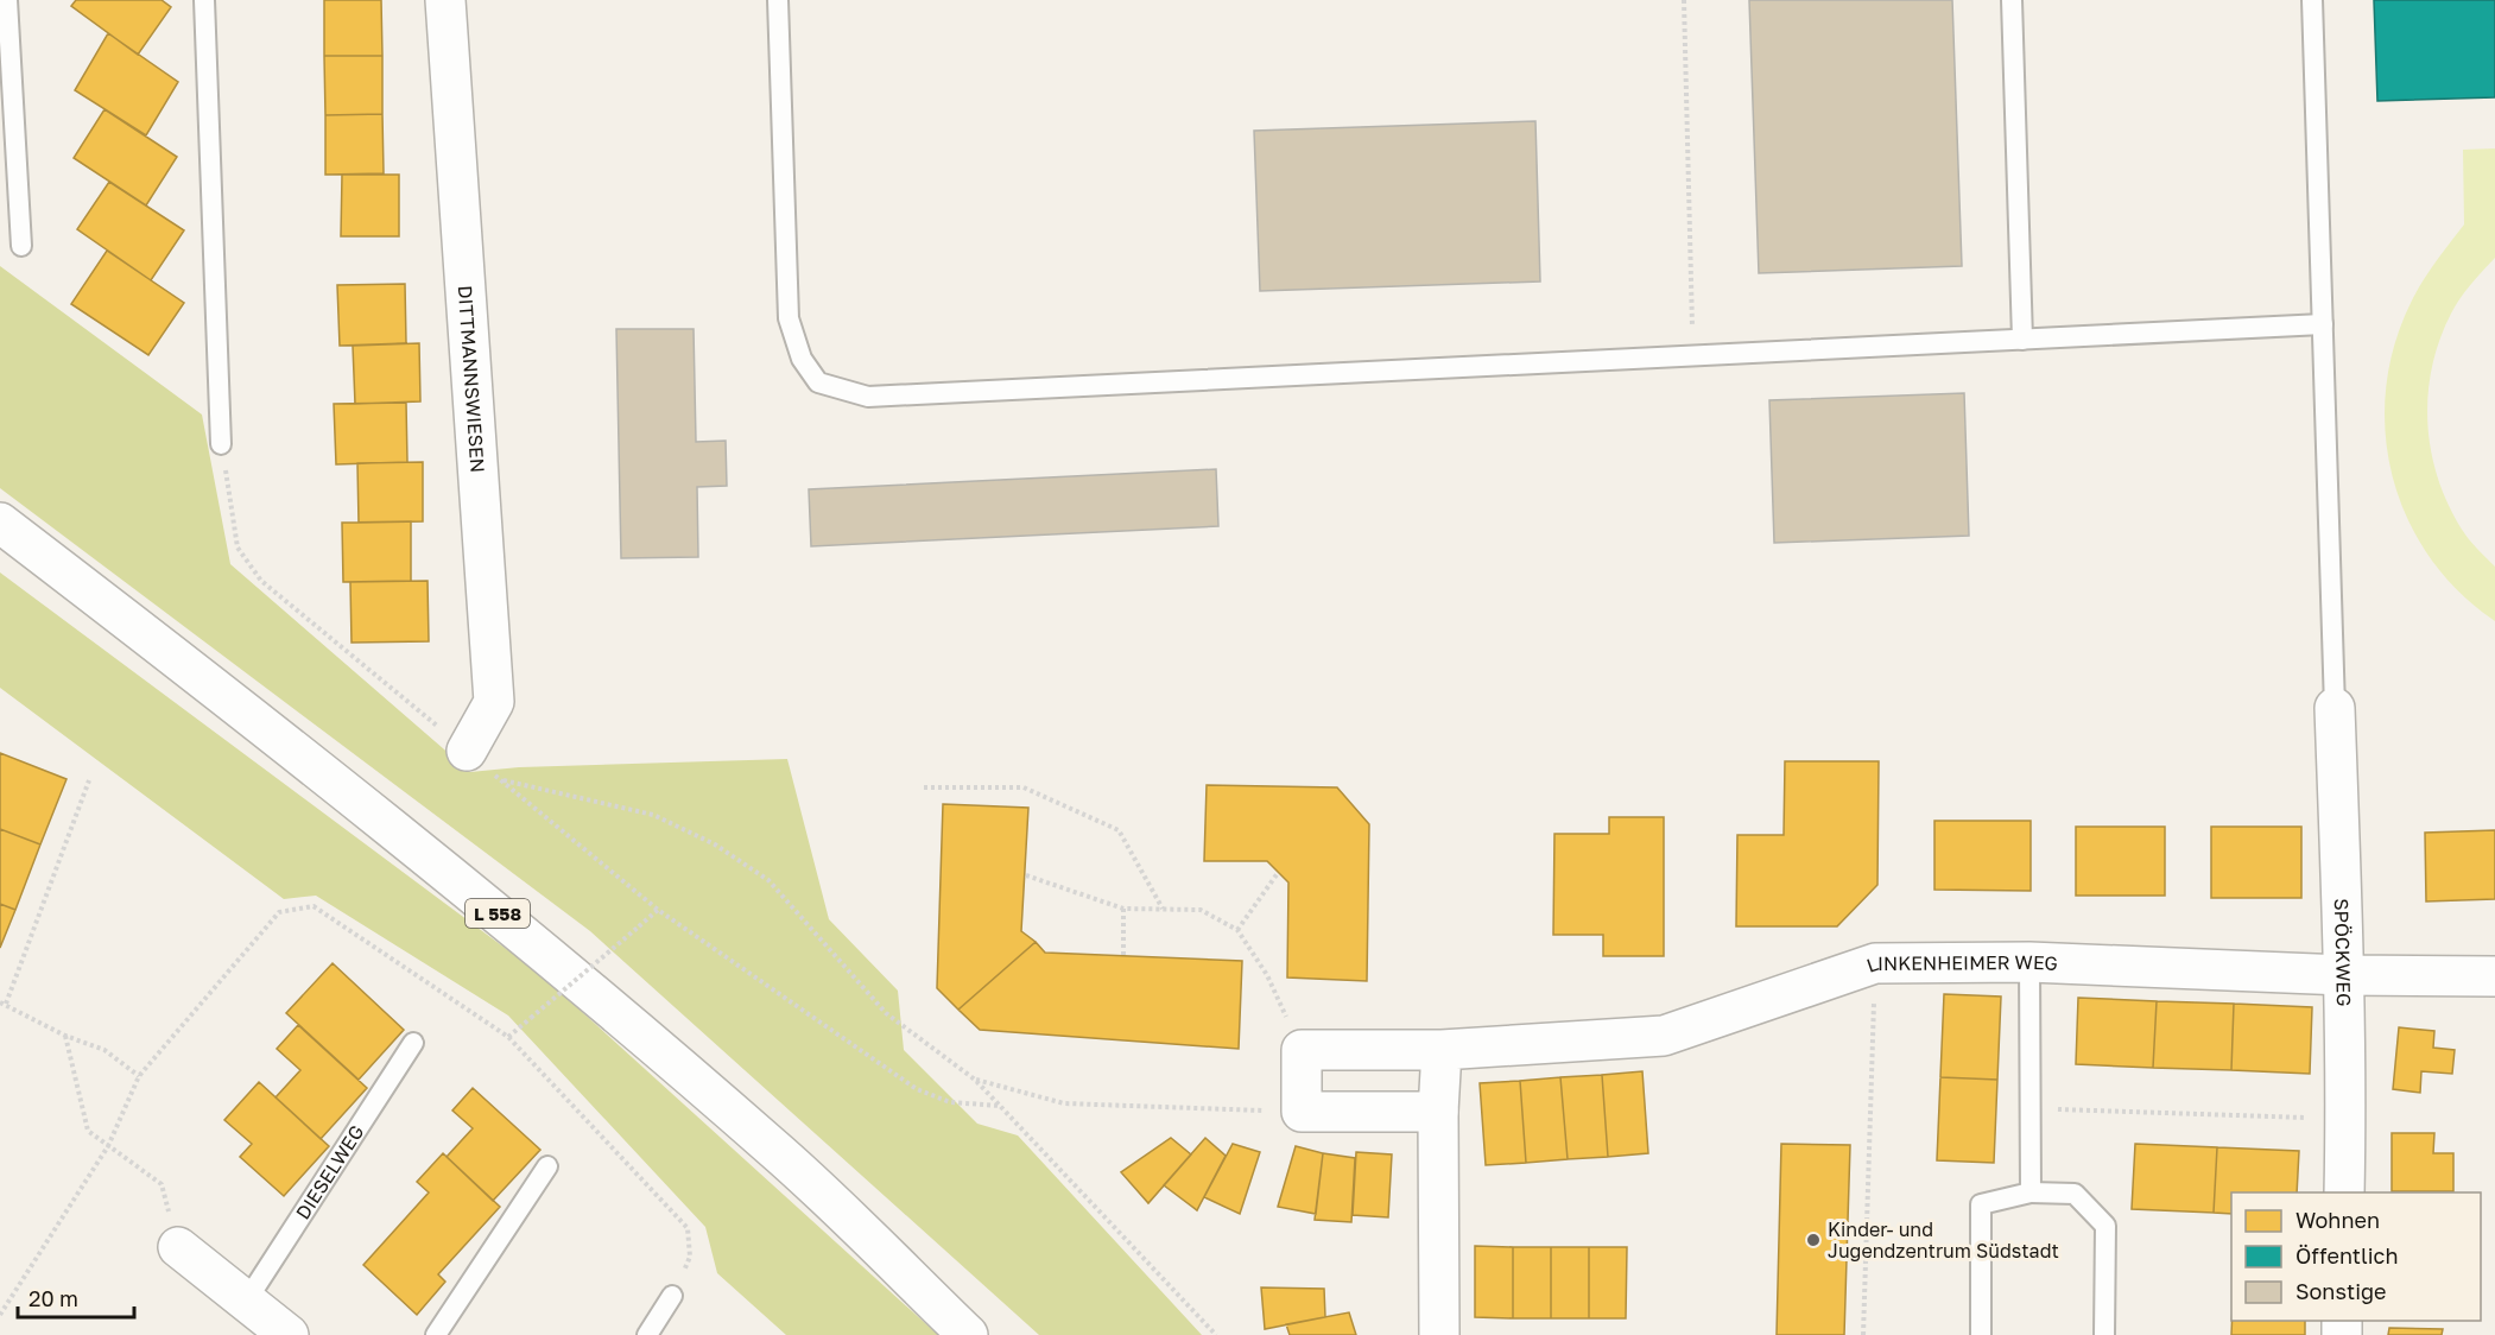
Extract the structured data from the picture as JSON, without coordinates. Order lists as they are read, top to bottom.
{
  "streets": {
    "street": [
      "DITTMANNSWIESEN",
      "L 558",
      "SPÖCKWEG",
      "LINKENHEIMER WEG"
    ],
    "lane": ["DIESELWEG"]
  },
  "crossings": [
    ["SPÖCKWEG", "LINKENHEIMER WEG"]
  ],
  "places": ["Kinder- und Jugendzentrum Südstadt"],
  "legend": ["Wohnen", "Öffentlich", "Sonstige"],
  "scale_bar": "20 m"
}
